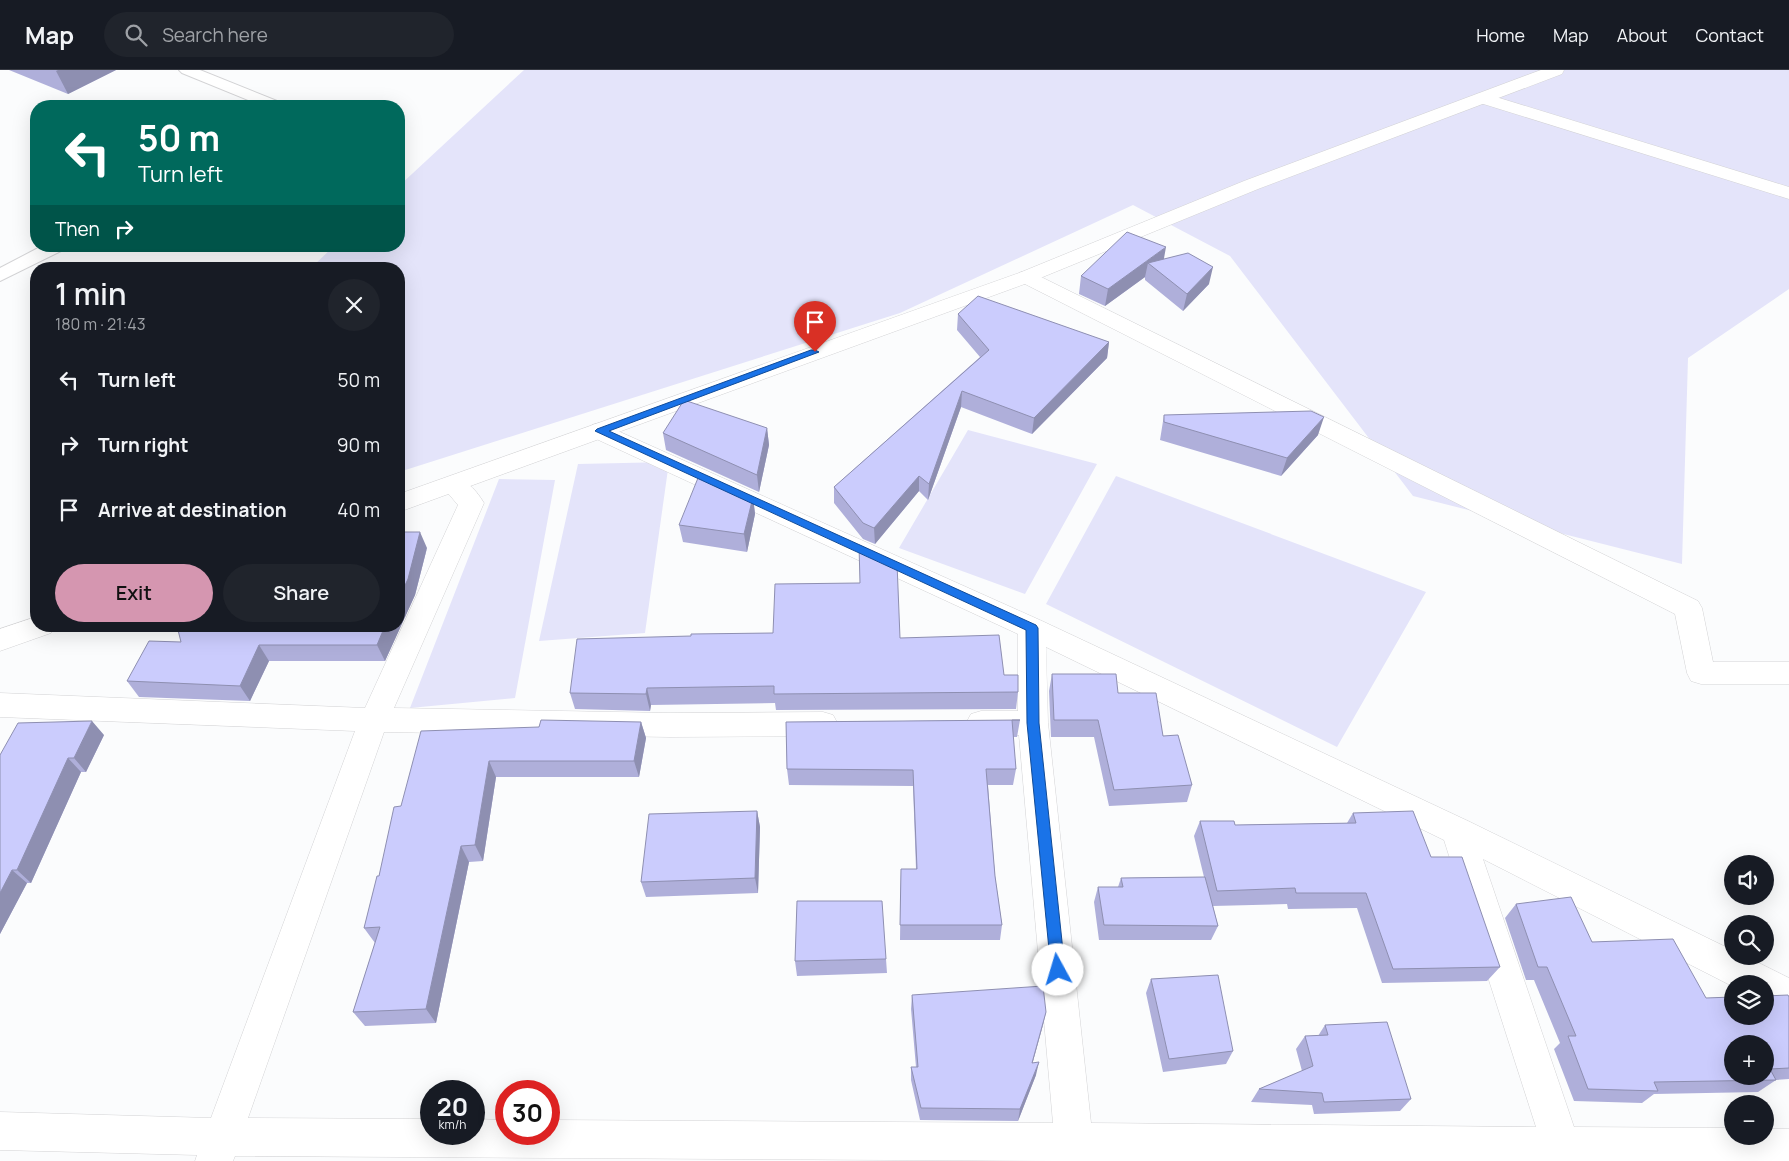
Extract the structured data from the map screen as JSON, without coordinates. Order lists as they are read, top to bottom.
{
  "page": {
    "header": "Map",
    "search": "Search here",
    "nav": [
      "Home",
      "Map",
      "About",
      "Contact"
    ],
    "turn": ["50 m", "Turn left"],
    "then": "Then",
    "heading": ["1 min", "180 m · 21:43"],
    "list": [
      {
        "name": "Turn left",
        "value": "50 m"
      },
      {
        "name": "Turn right",
        "value": "90 m"
      },
      {
        "name": "Arrive at destination",
        "value": "40 m"
      }
    ],
    "buttons": ["Exit", "Share"],
    "map_buttons": ["+", "−"],
    "speed": "20 km/h",
    "limit": "30"
  }
}
